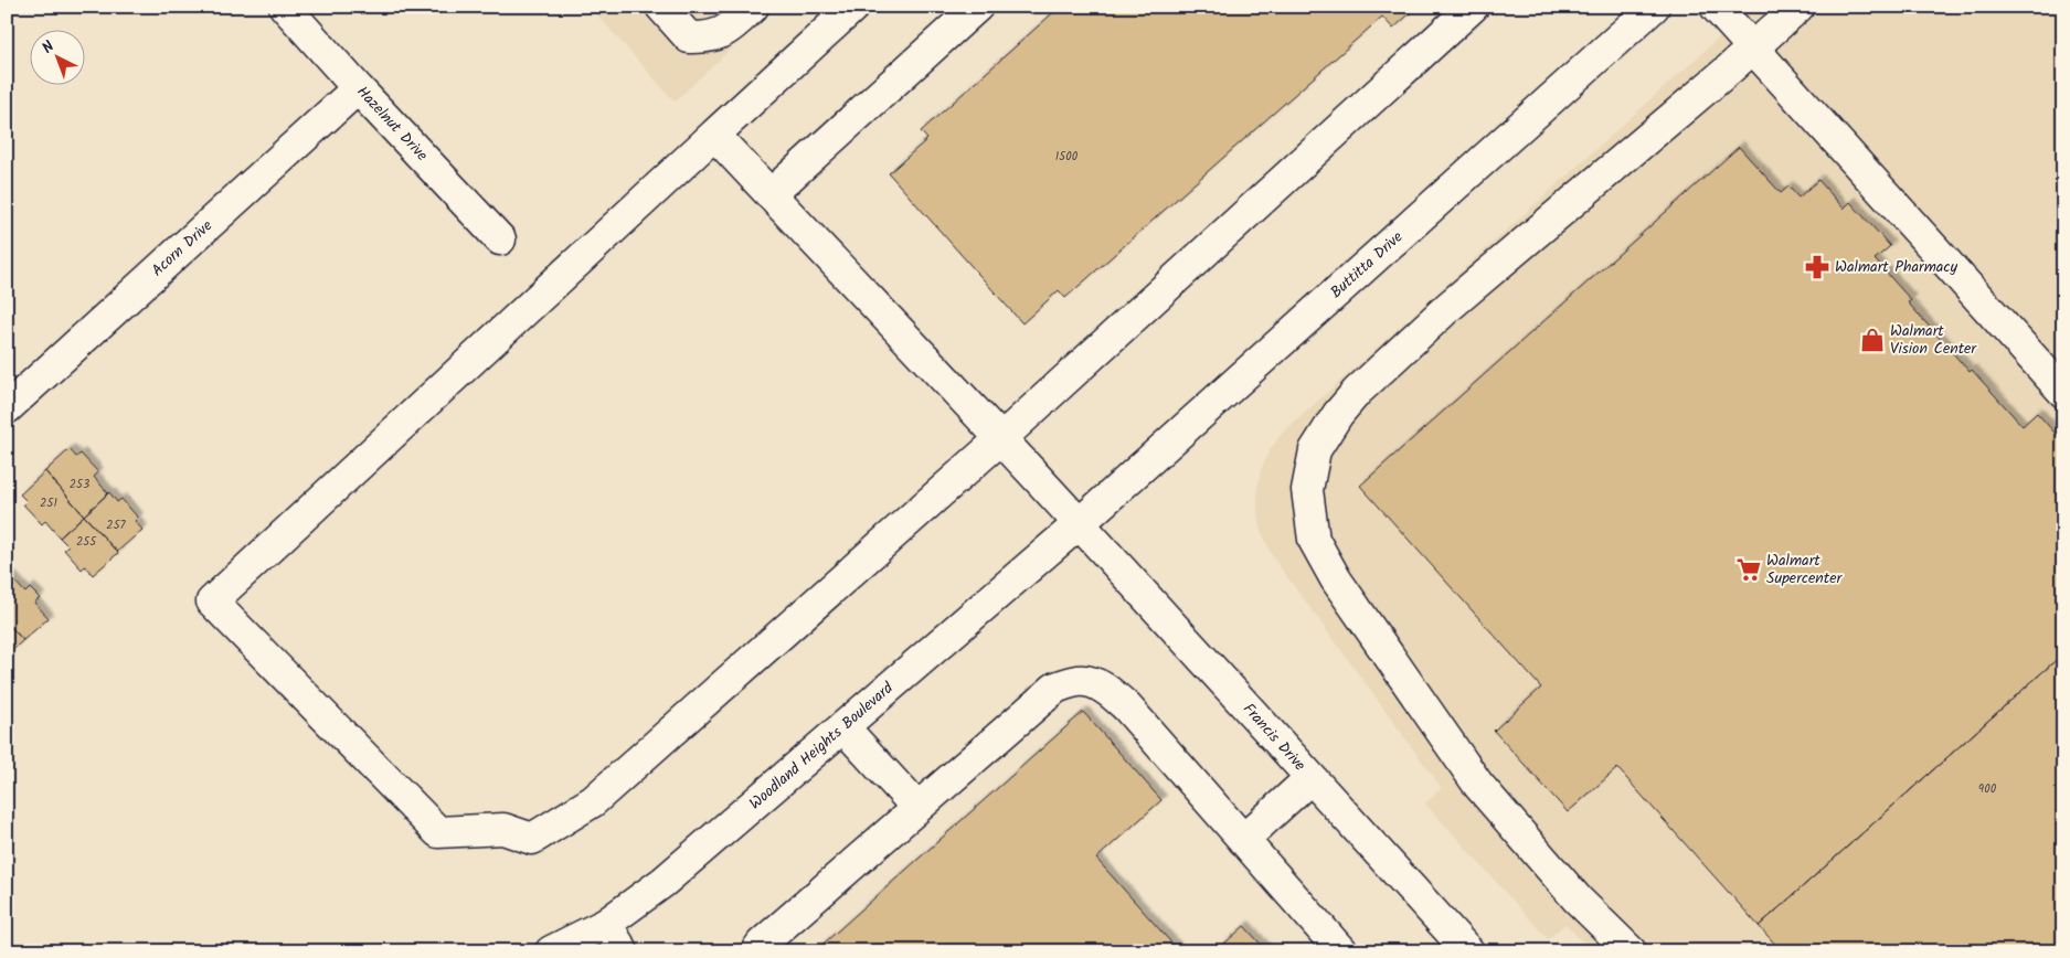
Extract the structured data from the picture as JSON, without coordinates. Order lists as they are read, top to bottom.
{
  "streets": {
    "street": [
      "Hazelnut Drive",
      "Acorn Drive",
      "Buttitta Drive",
      "Francis Drive",
      "Woodland Heights Boulevard"
    ]
  },
  "crossings": [
    ["Hazelnut Drive", "Acorn Drive"],
    ["Buttitta Drive", "Francis Drive"],
    ["Buttitta Drive", "Woodland Heights Boulevard"],
    ["Francis Drive", "Woodland Heights Boulevard"]
  ],
  "places": {
    "pharmacy": ["Walmart Pharmacy"],
    "shop": ["Walmart Vision Center"],
    "supermarket": ["Walmart Supercenter"]
  },
  "house_numbers": [
    "1500",
    "253",
    "251",
    "257",
    "255",
    "900"
  ],
  "north": "top left"
}
